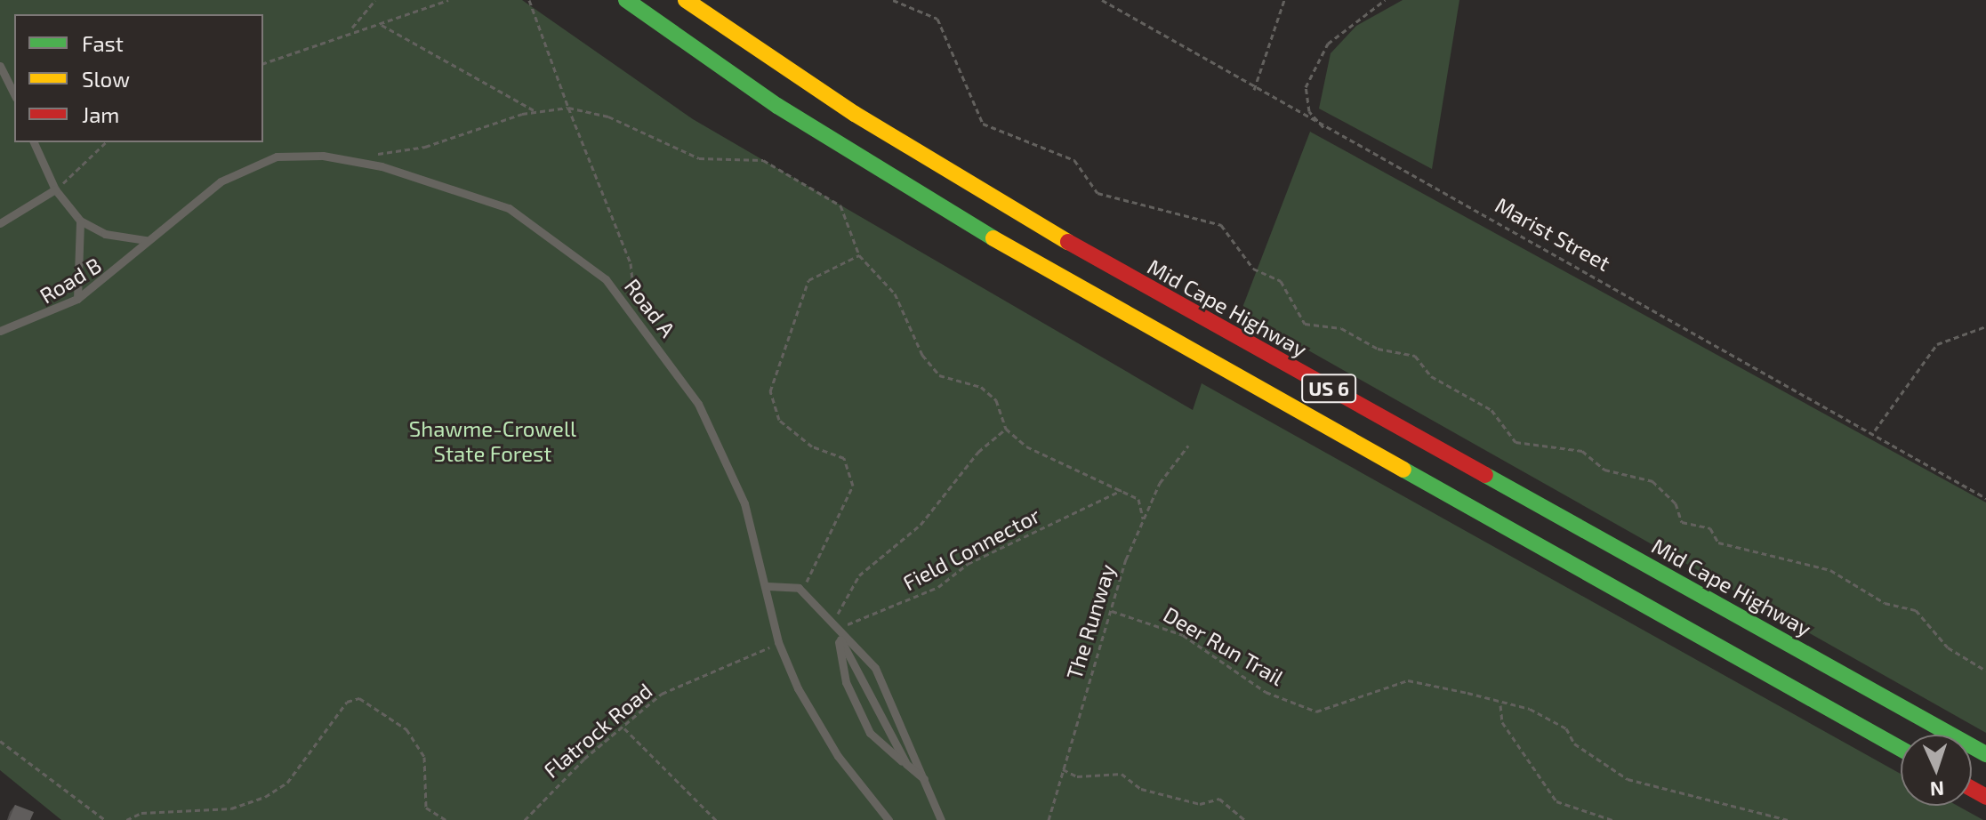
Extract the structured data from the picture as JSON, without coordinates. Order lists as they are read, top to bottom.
{
  "streets": {
    "highway": ["Mid Cape Highway", "US 6"],
    "lane": ["Road B", "Road A"],
    "path": [
      "Marist Street",
      "Field Connector",
      "The Runway",
      "Deer Run Trail",
      "Flatrock Road"
    ]
  },
  "crossings": [
    ["Road B", "Road A"],
    ["Road A", "Flatrock Road"],
    ["The Runway", "Deer Run Trail"]
  ],
  "parks": ["Shawme-Crowell State Forest"],
  "legend": ["Fast", "Slow", "Jam"],
  "north": "bottom"
}
